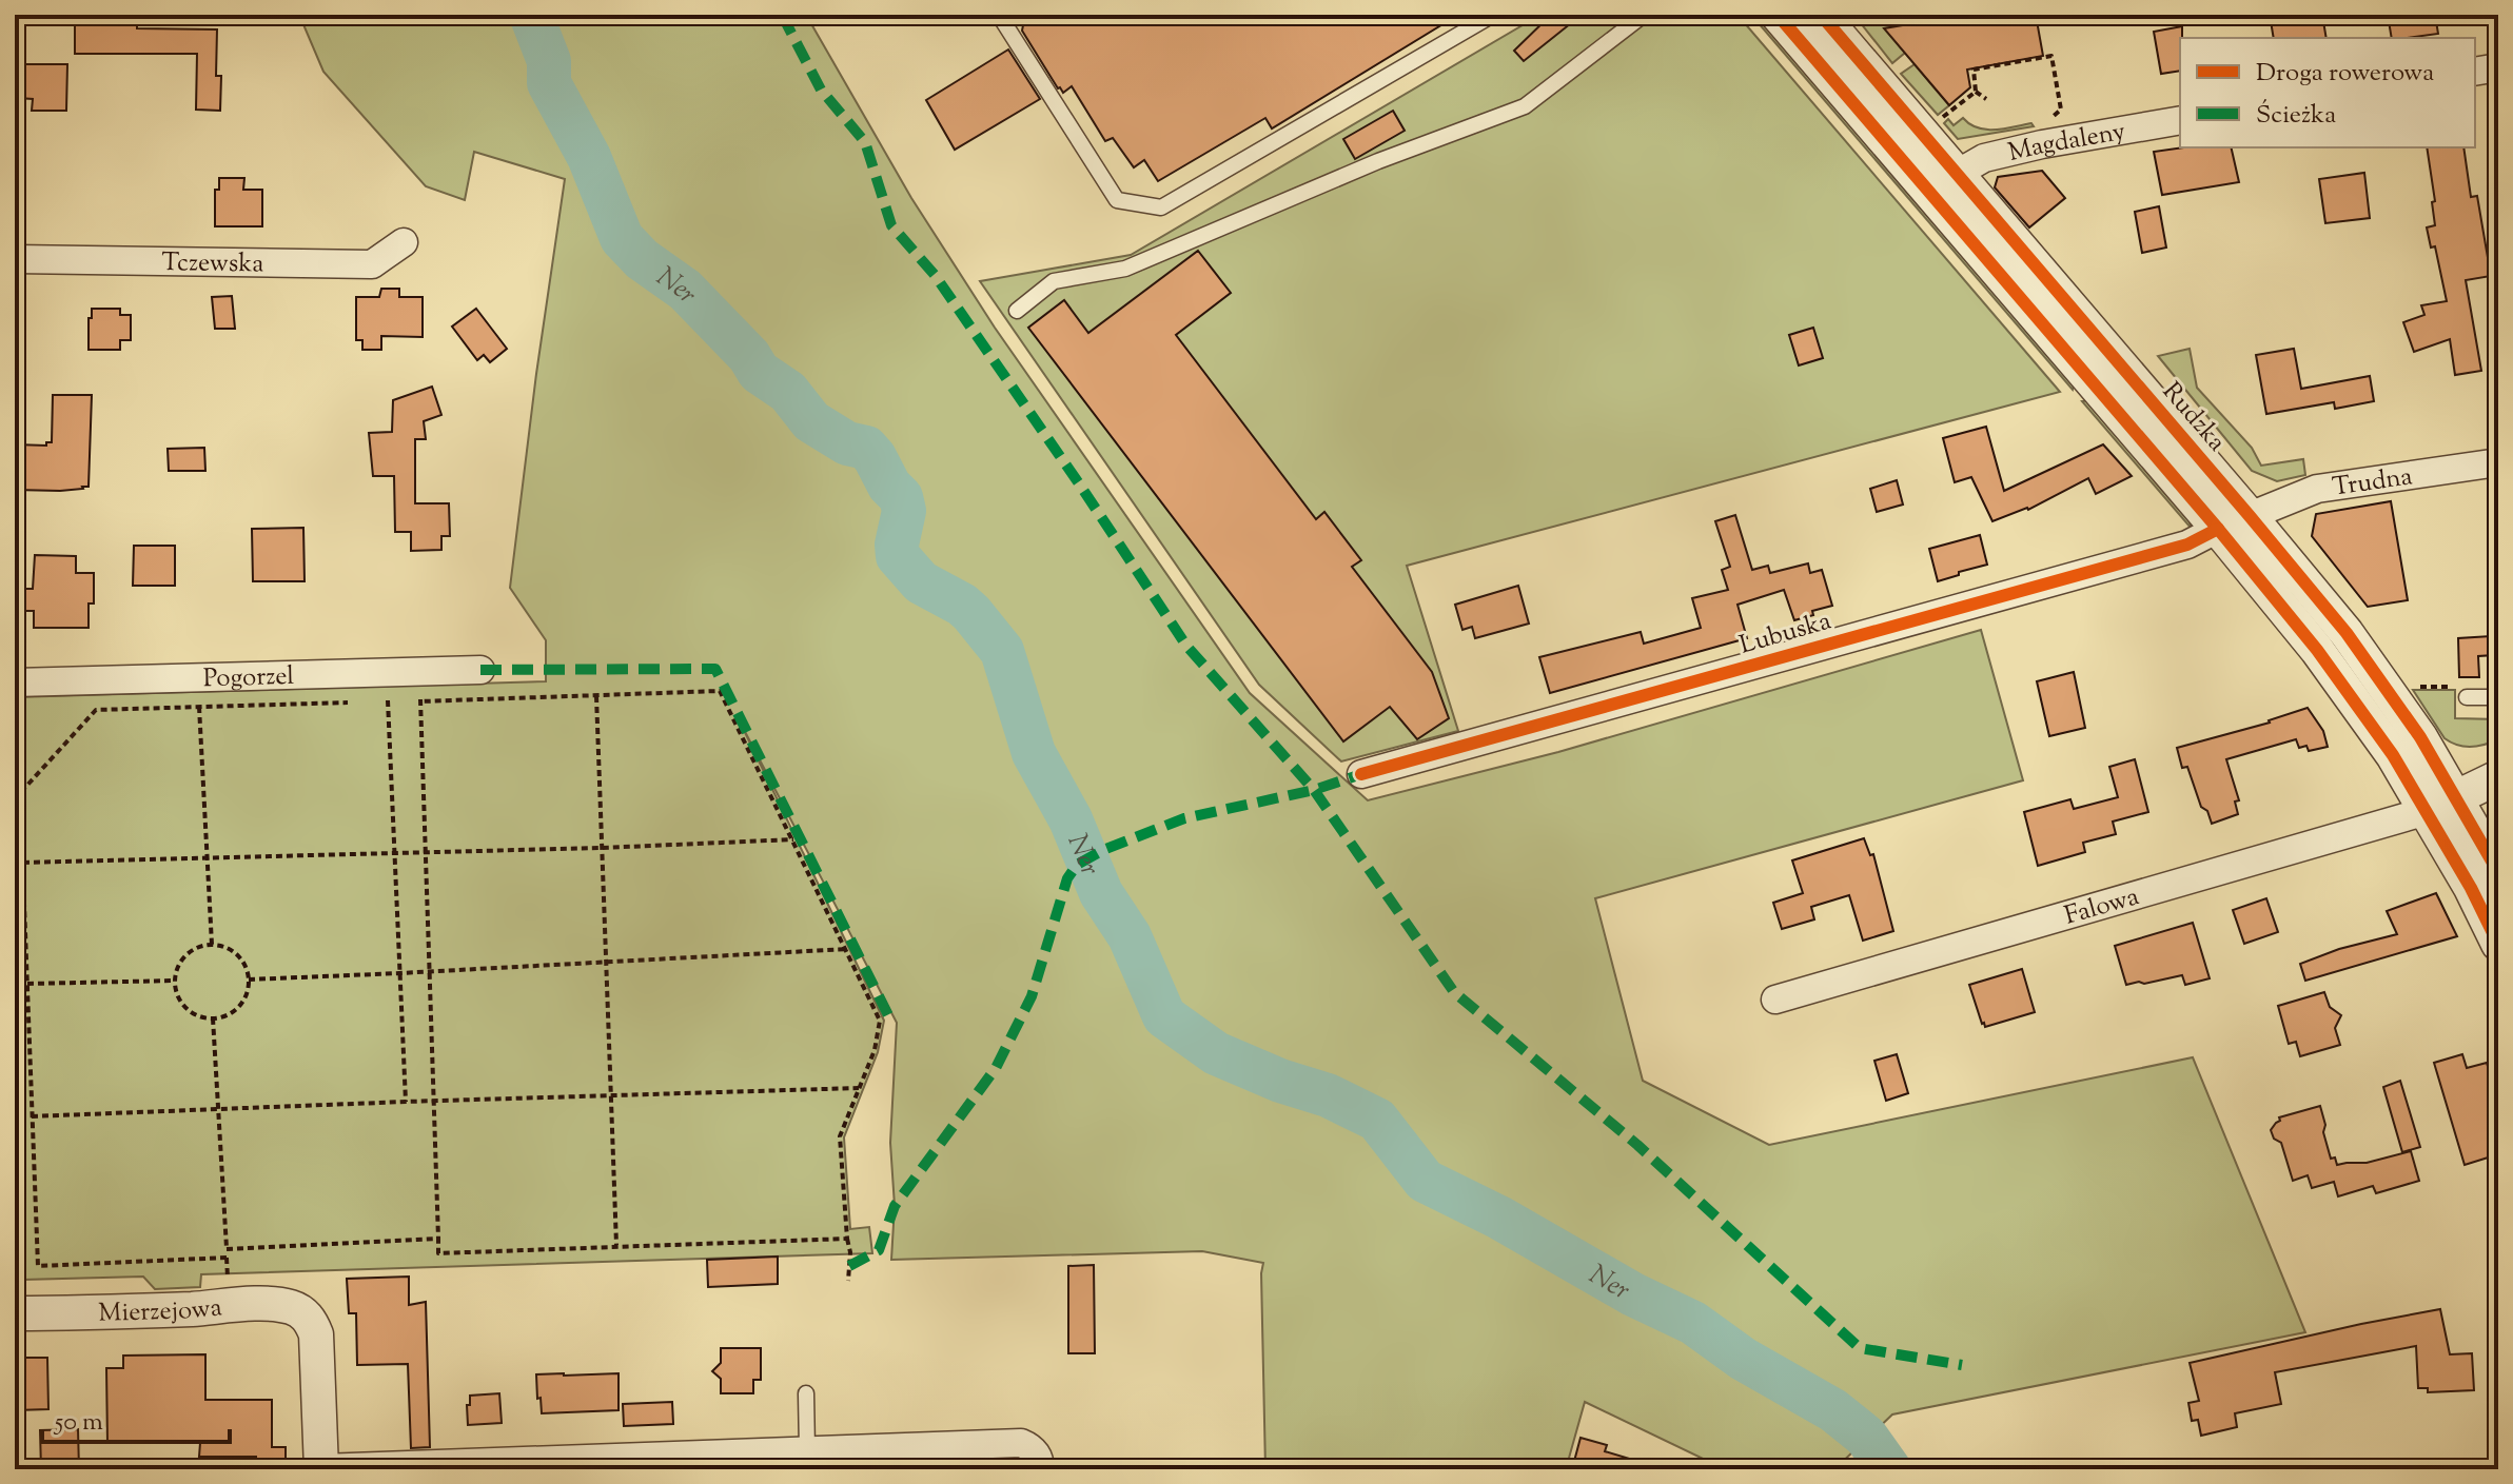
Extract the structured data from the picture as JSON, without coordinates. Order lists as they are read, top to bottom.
{
  "streets": {
    "street": [
      "Magdaleny",
      "Tczewska",
      "Rudzka",
      "Trudna",
      "Lubuska",
      "Pogorzel",
      "Falowa",
      "Mierzejowa"
    ]
  },
  "crossings": [
    ["Magdaleny", "Rudzka"],
    ["Rudzka", "Trudna"],
    ["Rudzka", "Lubuska"],
    ["Rudzka", "Falowa"]
  ],
  "water": ["Ner"],
  "legend": ["Droga rowerowa", "Ścieżka"],
  "scale_bar": "50 m"
}
